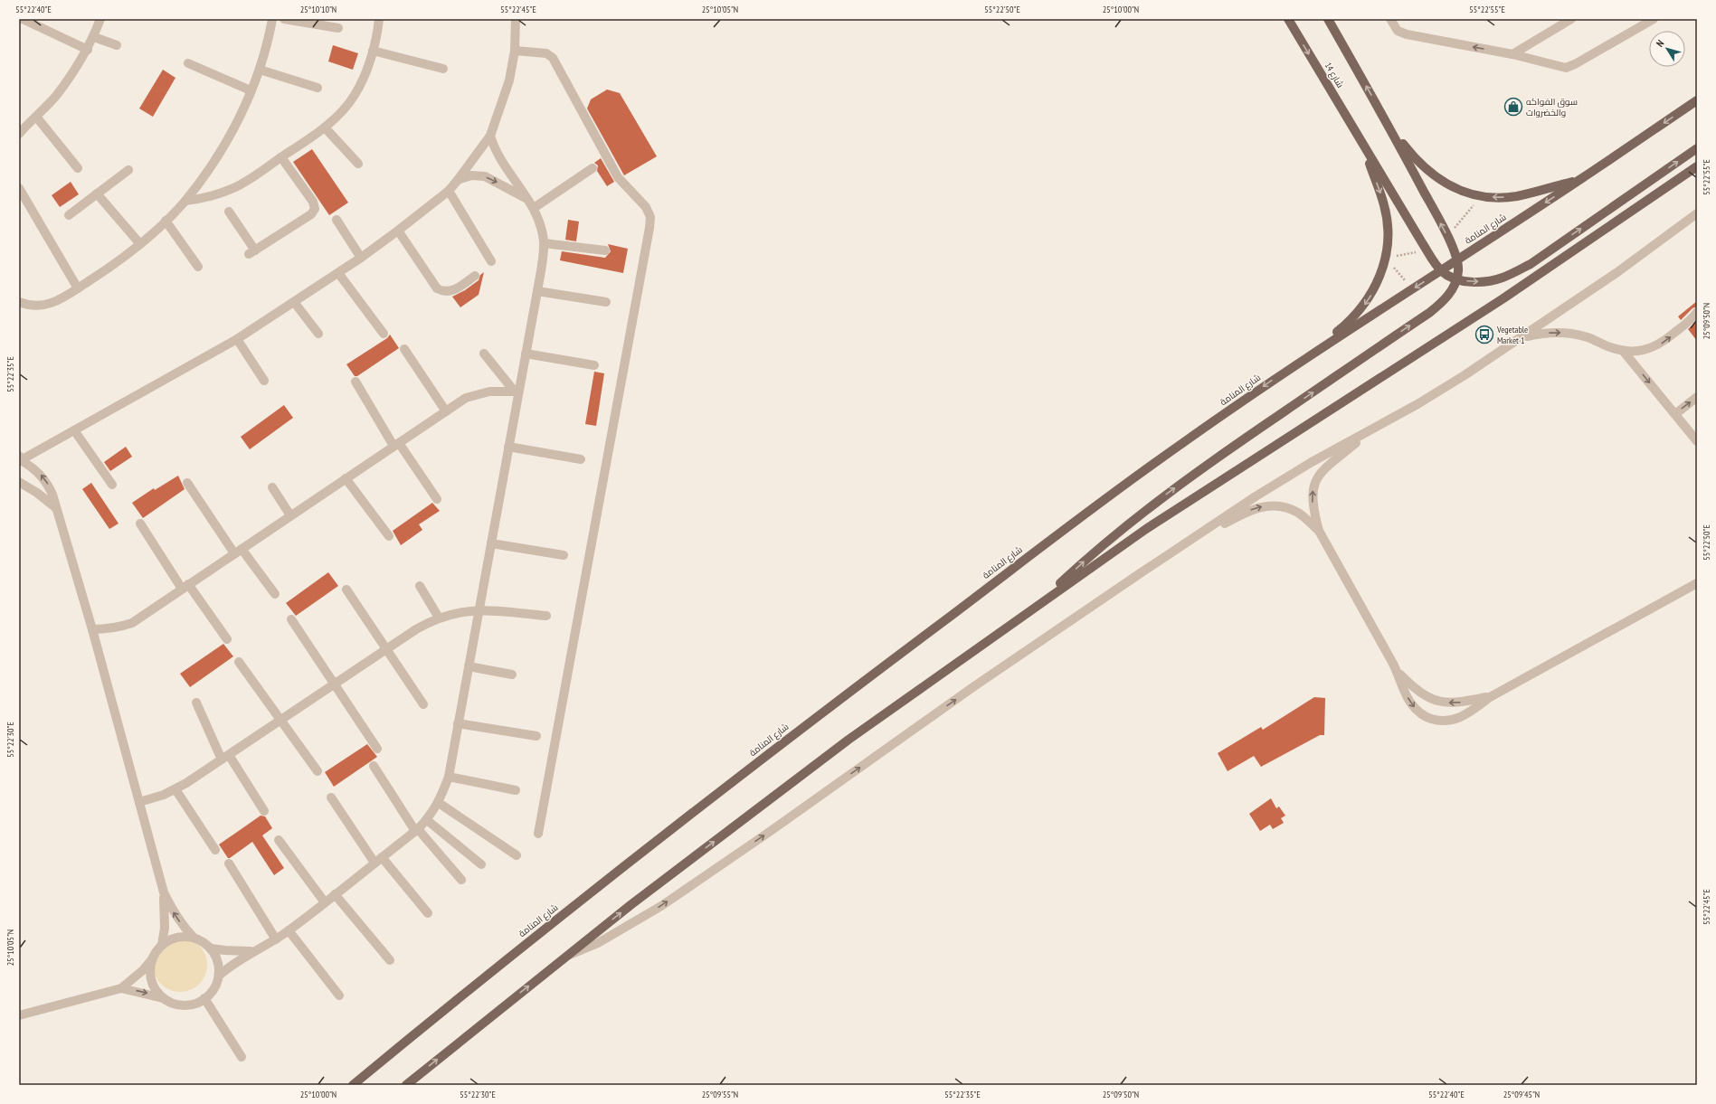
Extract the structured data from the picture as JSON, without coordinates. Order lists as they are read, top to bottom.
{
  "streets": {
    "main road": ["شارع 14", "شارع المنامة"]
  },
  "places": {
    "shop": ["سوق الفواكه والخضروات"],
    "bus stop": ["Vegetable Market 1"]
  },
  "north": "top left",
  "coordinates": [
    "55°22'40\"E",
    "25°10'10\"N",
    "55°22'45\"E",
    "25°10'05\"N",
    "55°22'50\"E",
    "25°10'00\"N",
    "55°22'55\"E",
    "25°09'50\"N",
    "55°22'35\"E",
    "55°22'30\"E",
    "25°09'55\"N",
    "25°09'45\"N"
  ]
}
